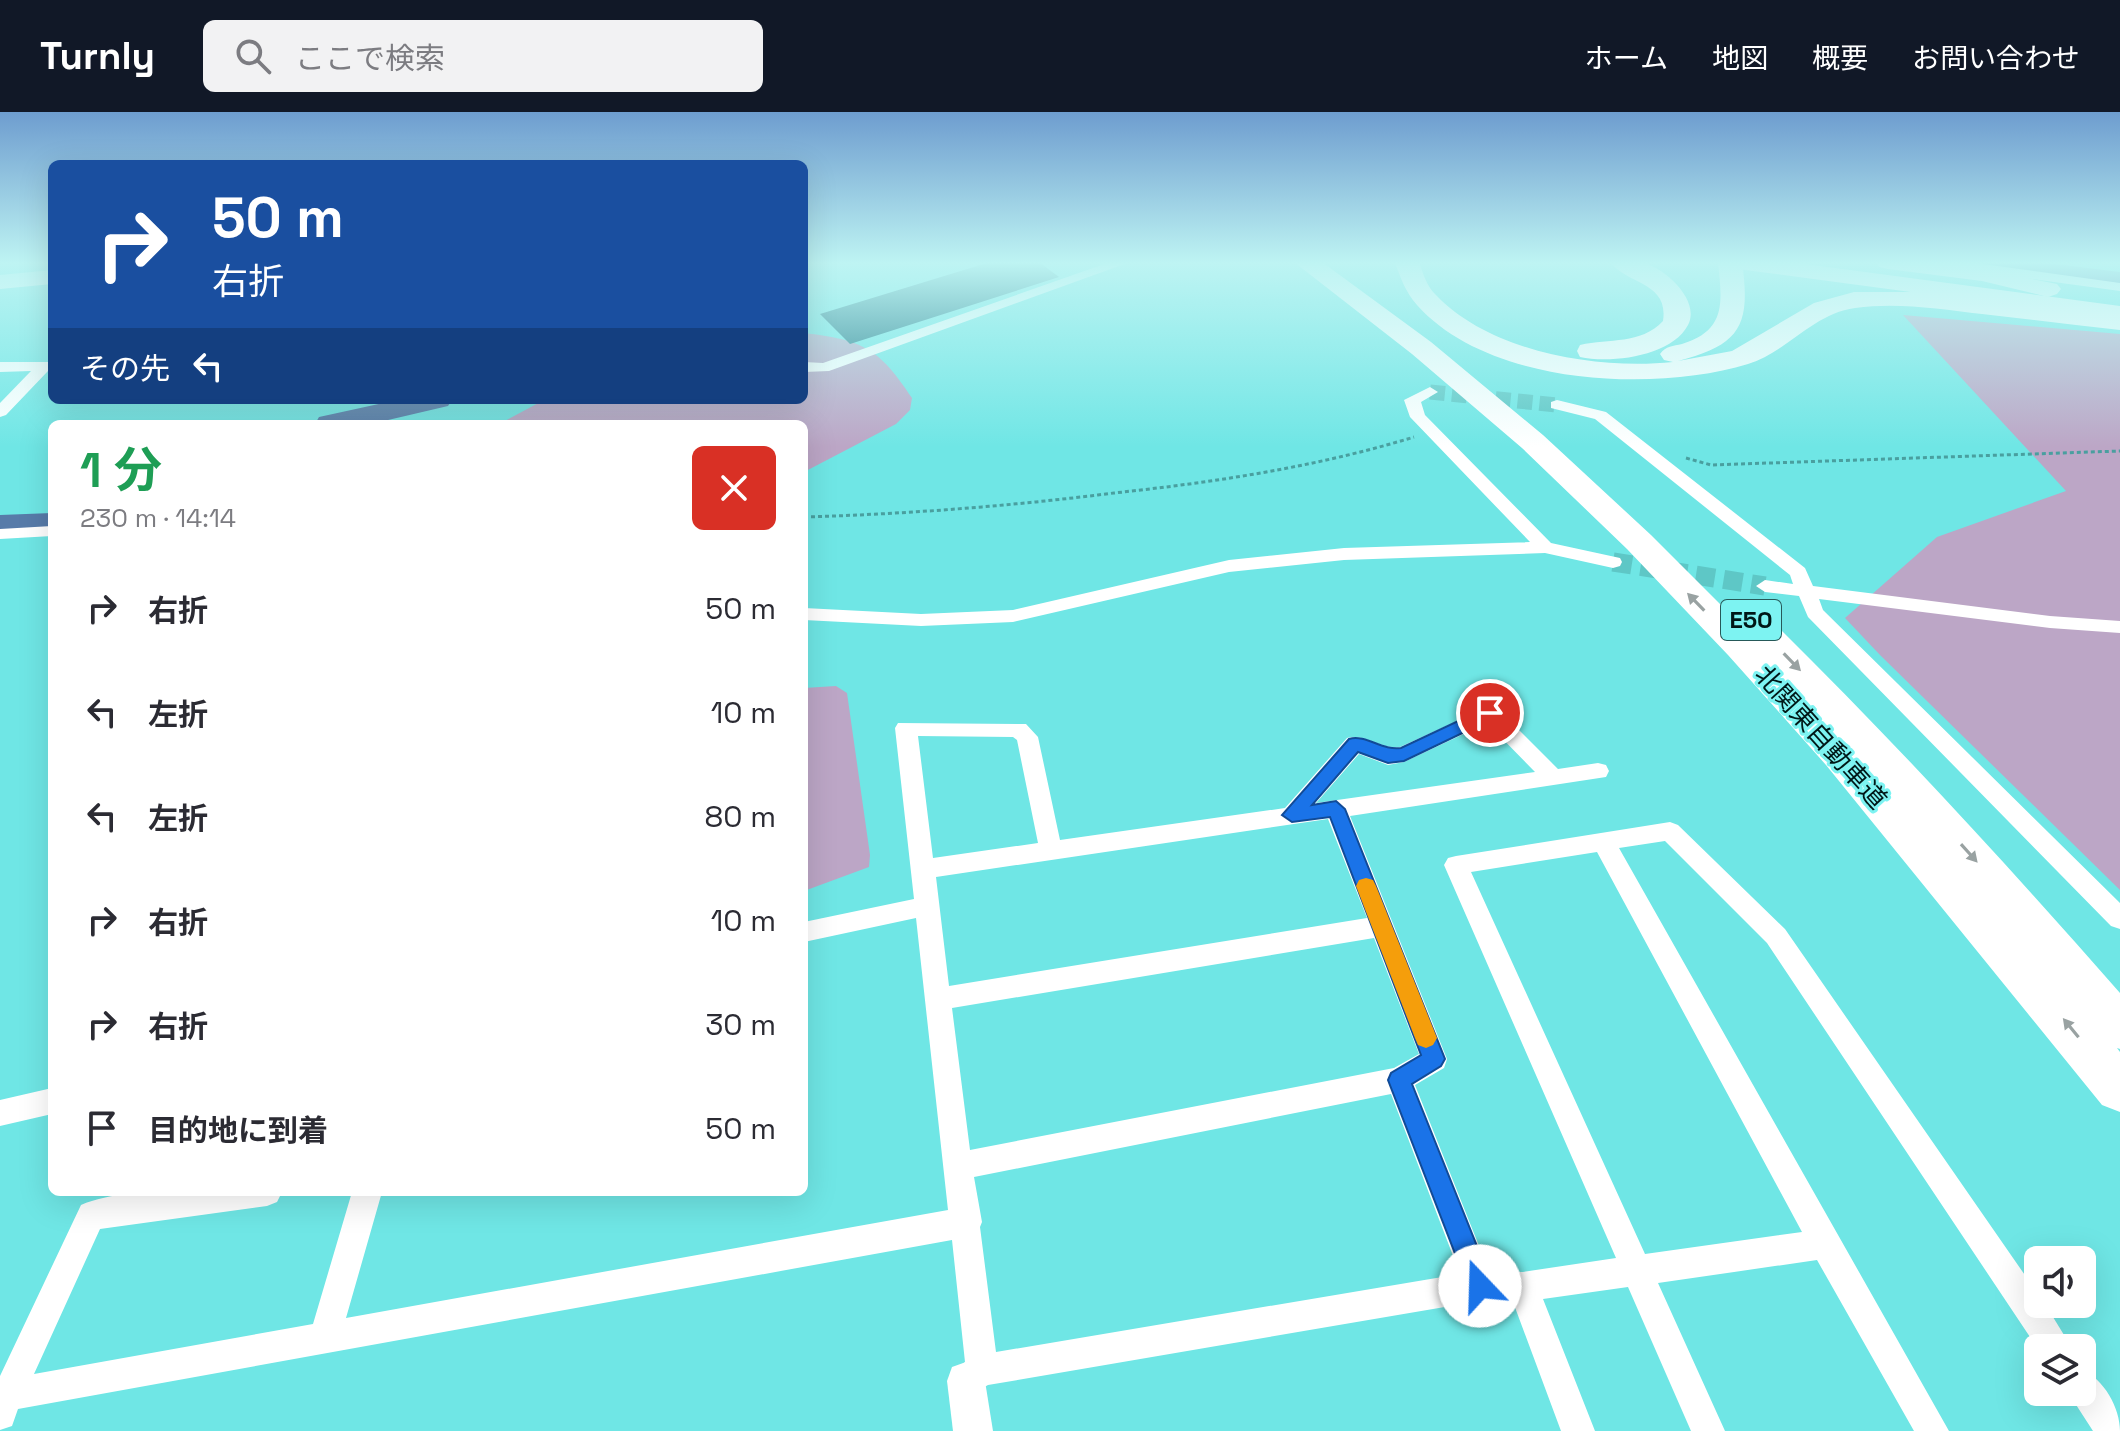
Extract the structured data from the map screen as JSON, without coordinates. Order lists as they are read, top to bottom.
{
  "streets": {
    "highway": ["E50", "北関東自動車道"]
  },
  "page": {
    "header": "Turnly",
    "search": "ここで検索",
    "nav": [
      "ホーム",
      "地図",
      "概要",
      "お問い合わせ"
    ],
    "turn": ["50 m", "右折"],
    "then": "その先",
    "heading": ["1 分", "230 m · 14:14"],
    "list": [
      {
        "name": "右折",
        "value": "50 m"
      },
      {
        "name": "左折",
        "value": "10 m"
      },
      {
        "name": "左折",
        "value": "80 m"
      },
      {
        "name": "右折",
        "value": "10 m"
      },
      {
        "name": "右折",
        "value": "30 m"
      },
      {
        "name": "目的地に到着",
        "value": "50 m"
      }
    ]
  }
}
